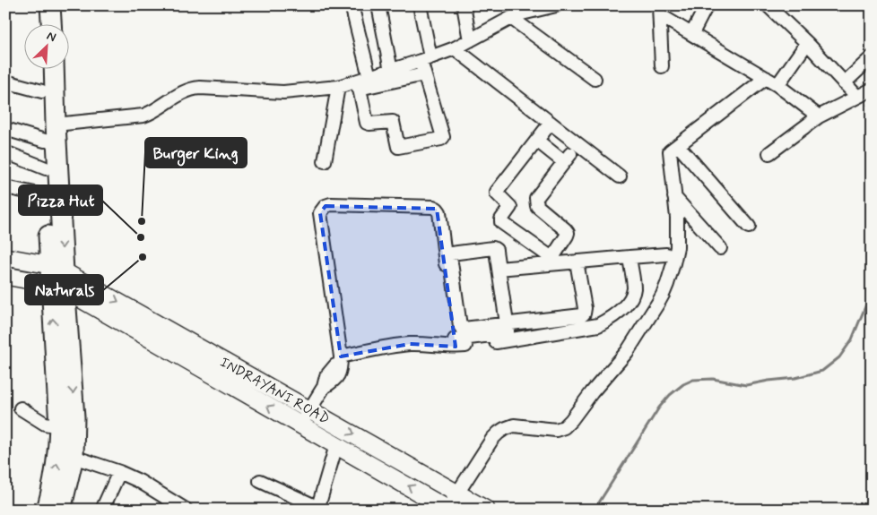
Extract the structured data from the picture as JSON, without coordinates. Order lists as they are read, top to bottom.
{
  "streets": {
    "main road": ["INDRAYANI ROAD"]
  },
  "places": ["Burger King", "Pizza Hut", "Naturals"],
  "north": "top right"
}
